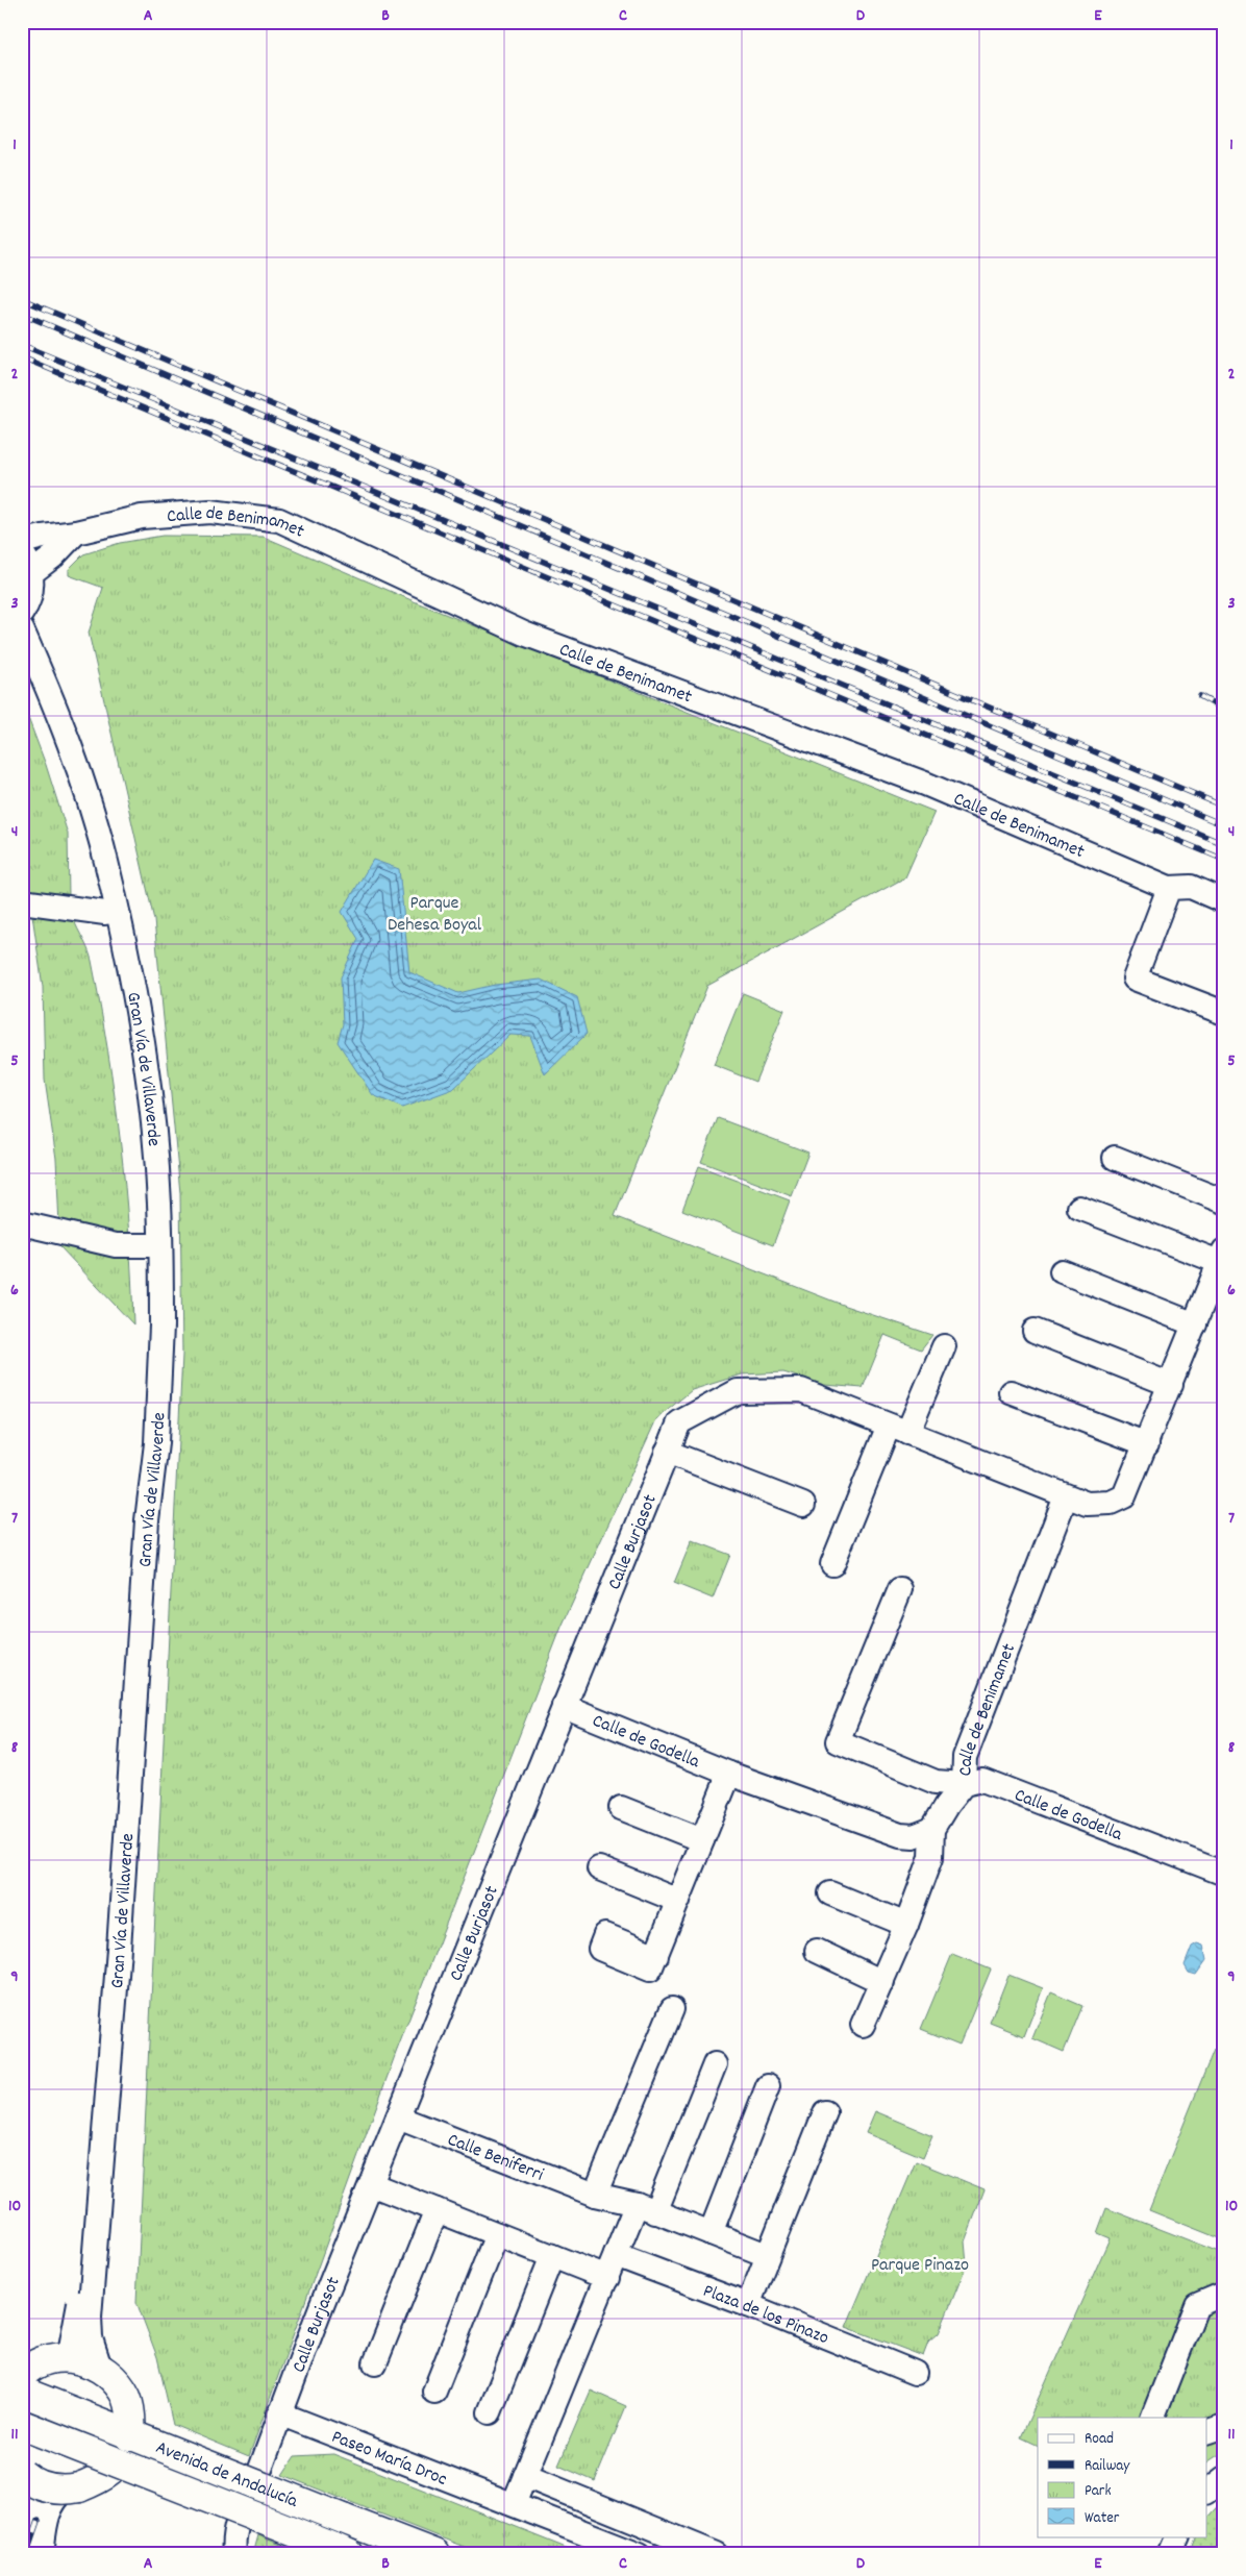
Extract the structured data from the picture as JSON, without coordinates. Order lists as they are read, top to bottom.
{
  "streets": {
    "main road": ["Avenida de Andalucía"],
    "street": [
      "Calle de Benimamet",
      "Gran Vía de Villaverde",
      "Calle Burjasot",
      "Calle de Godella",
      "Calle Beniferri",
      "Plaza de los Pinazo",
      "Paseo María Droc"
    ]
  },
  "crossings": [
    ["Calle de Benimamet", "Calle Burjasot"],
    ["Calle de Benimamet", "Calle de Godella"],
    ["Calle Burjasot", "Calle de Godella"],
    ["Calle Burjasot", "Calle Beniferri"],
    ["Calle Burjasot", "Paseo María Droc"]
  ],
  "parks": ["Parque Dehesa Boyal", "Parque Pinazo"],
  "legend": [
    "Road",
    "Railway",
    "Park",
    "Water"
  ],
  "grid": {
    "columns": [
      "A",
      "B",
      "C",
      "D",
      "E"
    ],
    "rows": [
      "1",
      "2",
      "3",
      "4",
      "5",
      "6",
      "7",
      "8",
      "9",
      "10",
      "11"
    ]
  }
}
